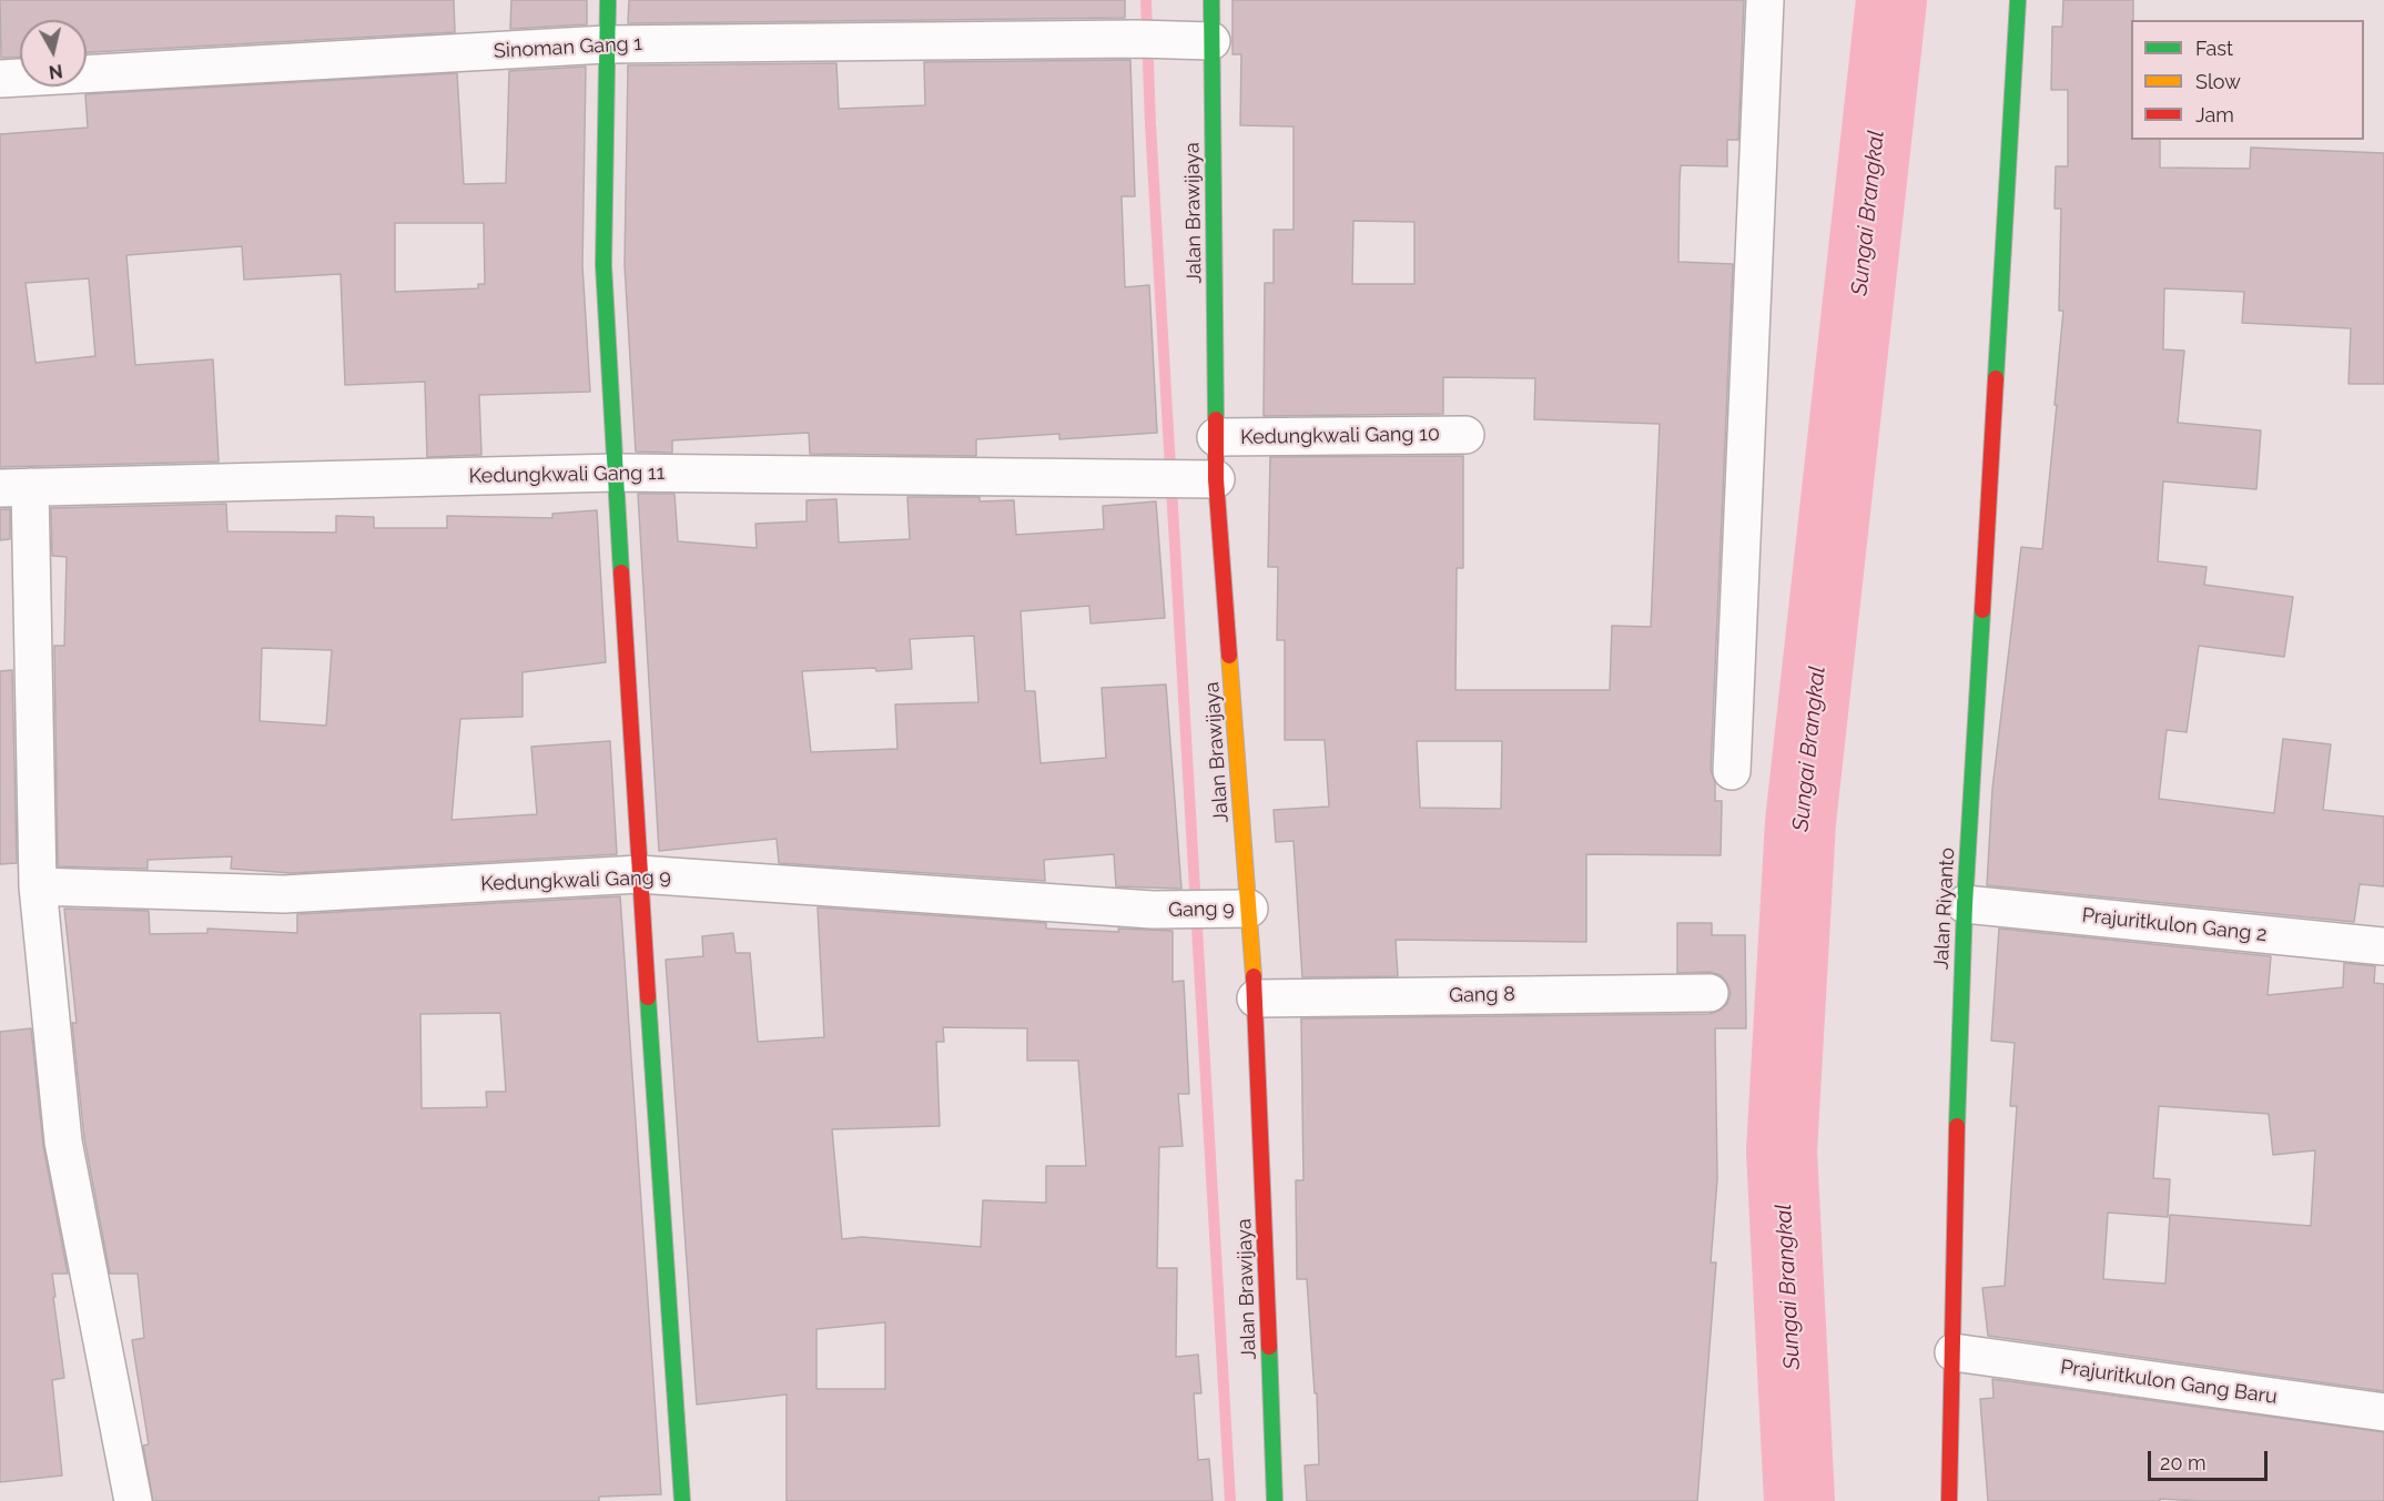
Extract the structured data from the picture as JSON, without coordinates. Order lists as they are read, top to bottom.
{
  "streets": {
    "street": [
      "Sinoman Gang 1",
      "Jalan Brawijaya",
      "Kedungkwali Gang 10",
      "Kedungkwali Gang 11",
      "Kedungkwali Gang 9",
      "Jalan Riyanto",
      "Gang 9",
      "Prajuritkulon Gang 2",
      "Gang 8",
      "Prajuritkulon Gang Baru"
    ]
  },
  "crossings": [
    ["Sinoman Gang 1", "Jalan Brawijaya"],
    ["Jalan Brawijaya", "Kedungkwali Gang 10"],
    ["Jalan Brawijaya", "Kedungkwali Gang 11"],
    ["Jalan Brawijaya", "Gang 9"],
    ["Jalan Brawijaya", "Gang 8"],
    ["Kedungkwali Gang 9", "Gang 9"],
    ["Jalan Riyanto", "Prajuritkulon Gang 2"],
    ["Jalan Riyanto", "Prajuritkulon Gang Baru"]
  ],
  "water": ["Sungai Brangkal"],
  "legend": ["Fast", "Slow", "Jam"],
  "scale_bar": "20 m",
  "north": "bottom"
}
